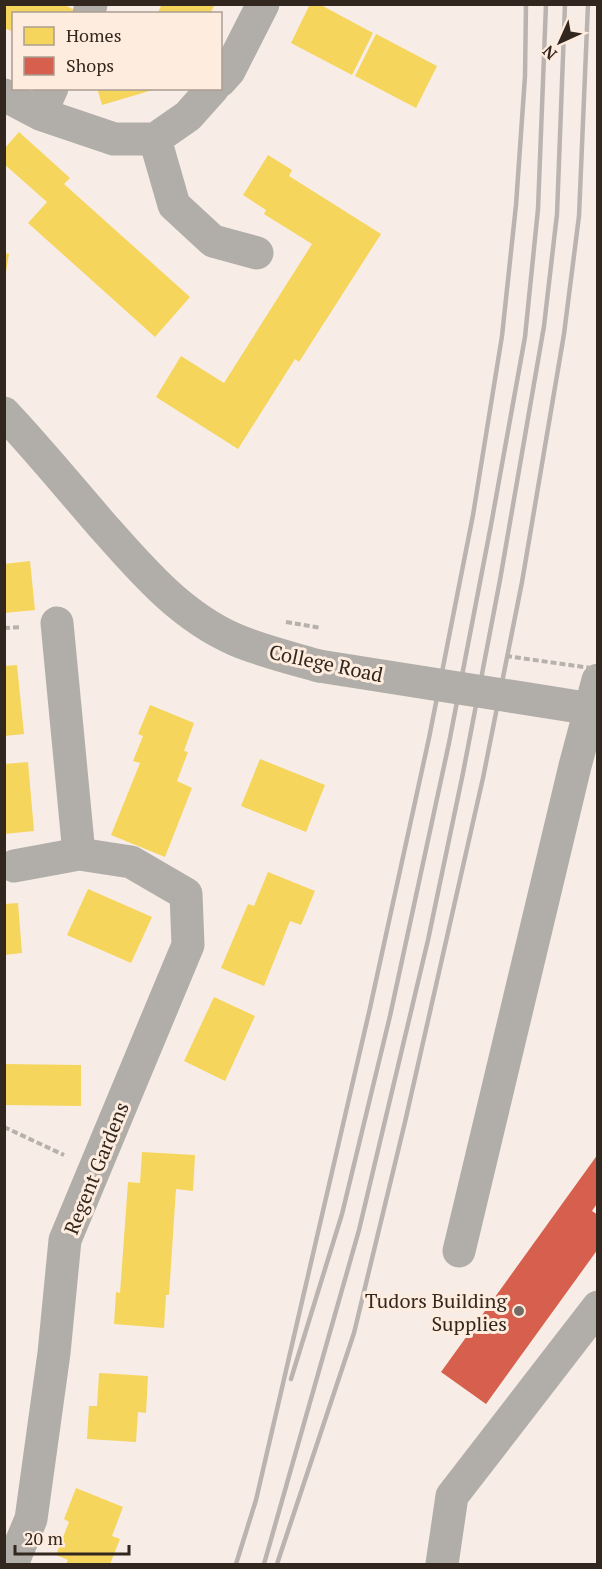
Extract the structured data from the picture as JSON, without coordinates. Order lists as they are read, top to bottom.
{
  "streets": {
    "street": ["College Road", "Regent Gardens"]
  },
  "places": ["Tudors Building Supplies"],
  "legend": ["Homes", "Shops"],
  "scale_bar": "20 m",
  "north": "bottom left"
}
